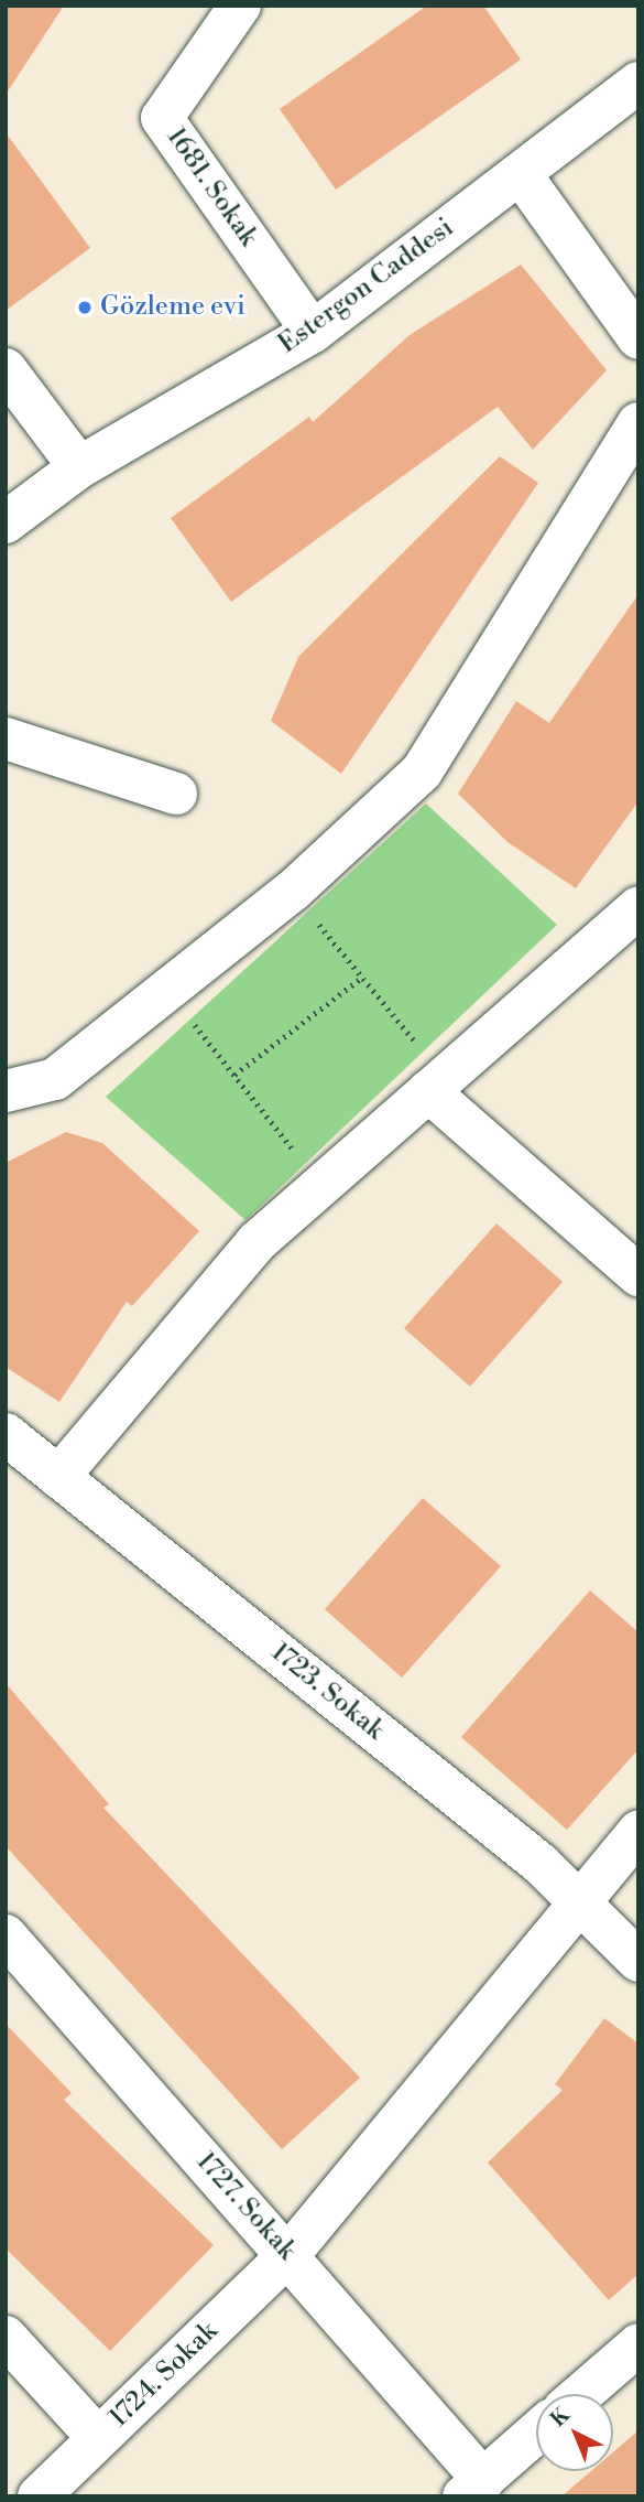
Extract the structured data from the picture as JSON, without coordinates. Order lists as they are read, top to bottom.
{
  "streets": {
    "street": [
      "1681. Sokak",
      "Estergon Caddesi",
      "1723. Sokak",
      "1727. Sokak",
      "1724. Sokak"
    ]
  },
  "crossings": [
    ["1681. Sokak", "Estergon Caddesi"],
    ["1723. Sokak", "1724. Sokak"],
    ["1727. Sokak", "1724. Sokak"]
  ],
  "places": ["Gözleme evi"],
  "north": "top left"
}
